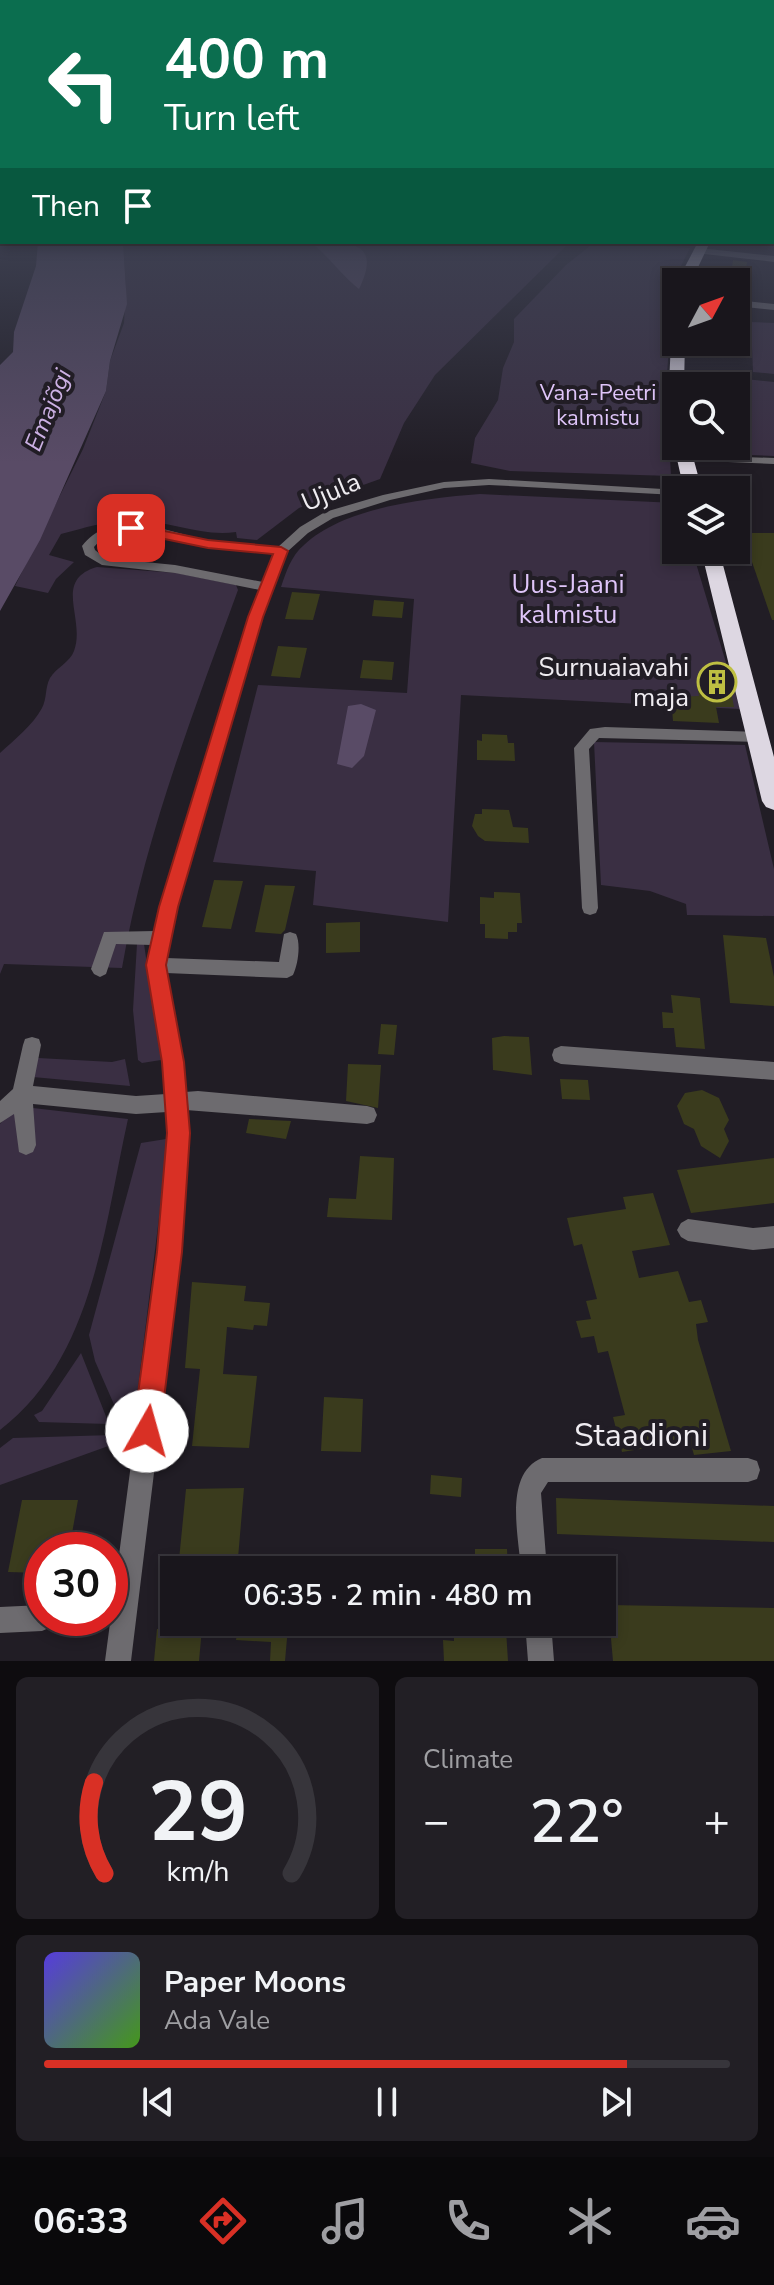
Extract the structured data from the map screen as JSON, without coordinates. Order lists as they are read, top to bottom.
{
  "streets": {
    "street": ["Ujula", "Staadioni"]
  },
  "water": ["Emajõgi"],
  "parks": ["Vana-Peetri kalmistu", "Uus-Jaani kalmistu"],
  "places": {
    "building": ["Surnuaiavahi maja"]
  },
  "north": "top right",
  "page": {
    "turn": ["400 m", "Turn left"],
    "then": "Then",
    "limit": "30",
    "trip": "06:35 · 2 min · 480 m",
    "tile": "Climate",
    "heat": ["−", "22°", "+"],
    "song": ["Paper Moons", "Ada Vale"],
    "tabs": "06:33",
    "gauge": ["29", "km/h"]
  }
}
